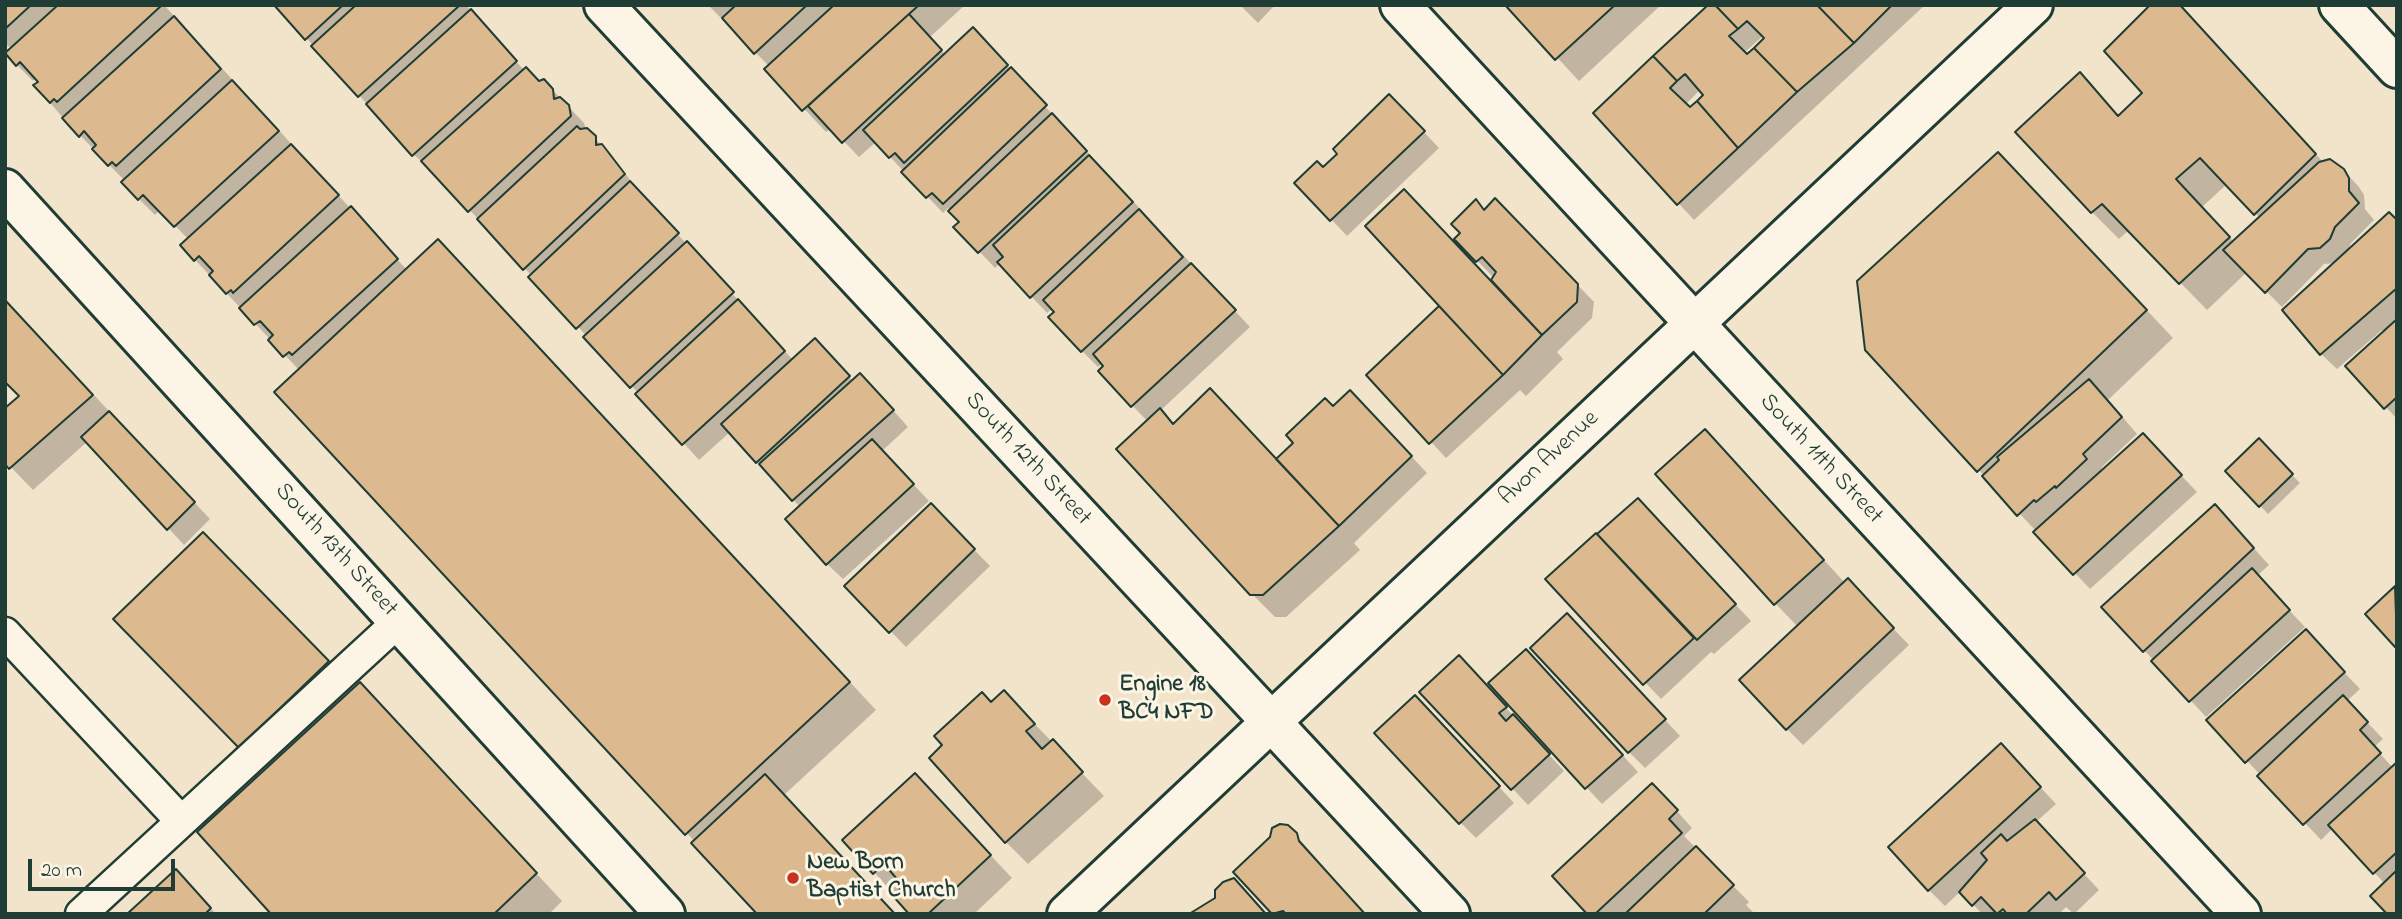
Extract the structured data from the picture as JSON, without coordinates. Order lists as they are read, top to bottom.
{
  "streets": {
    "street": [
      "Avon Avenue",
      "South 12th Street",
      "South 11th Street",
      "South 13th Street"
    ]
  },
  "crossings": [
    ["Avon Avenue", "South 12th Street"],
    ["Avon Avenue", "South 11th Street"]
  ],
  "places": ["Engine 18 BC4 NFD", "New Born Baptist Church"],
  "scale_bar": "20 m"
}
